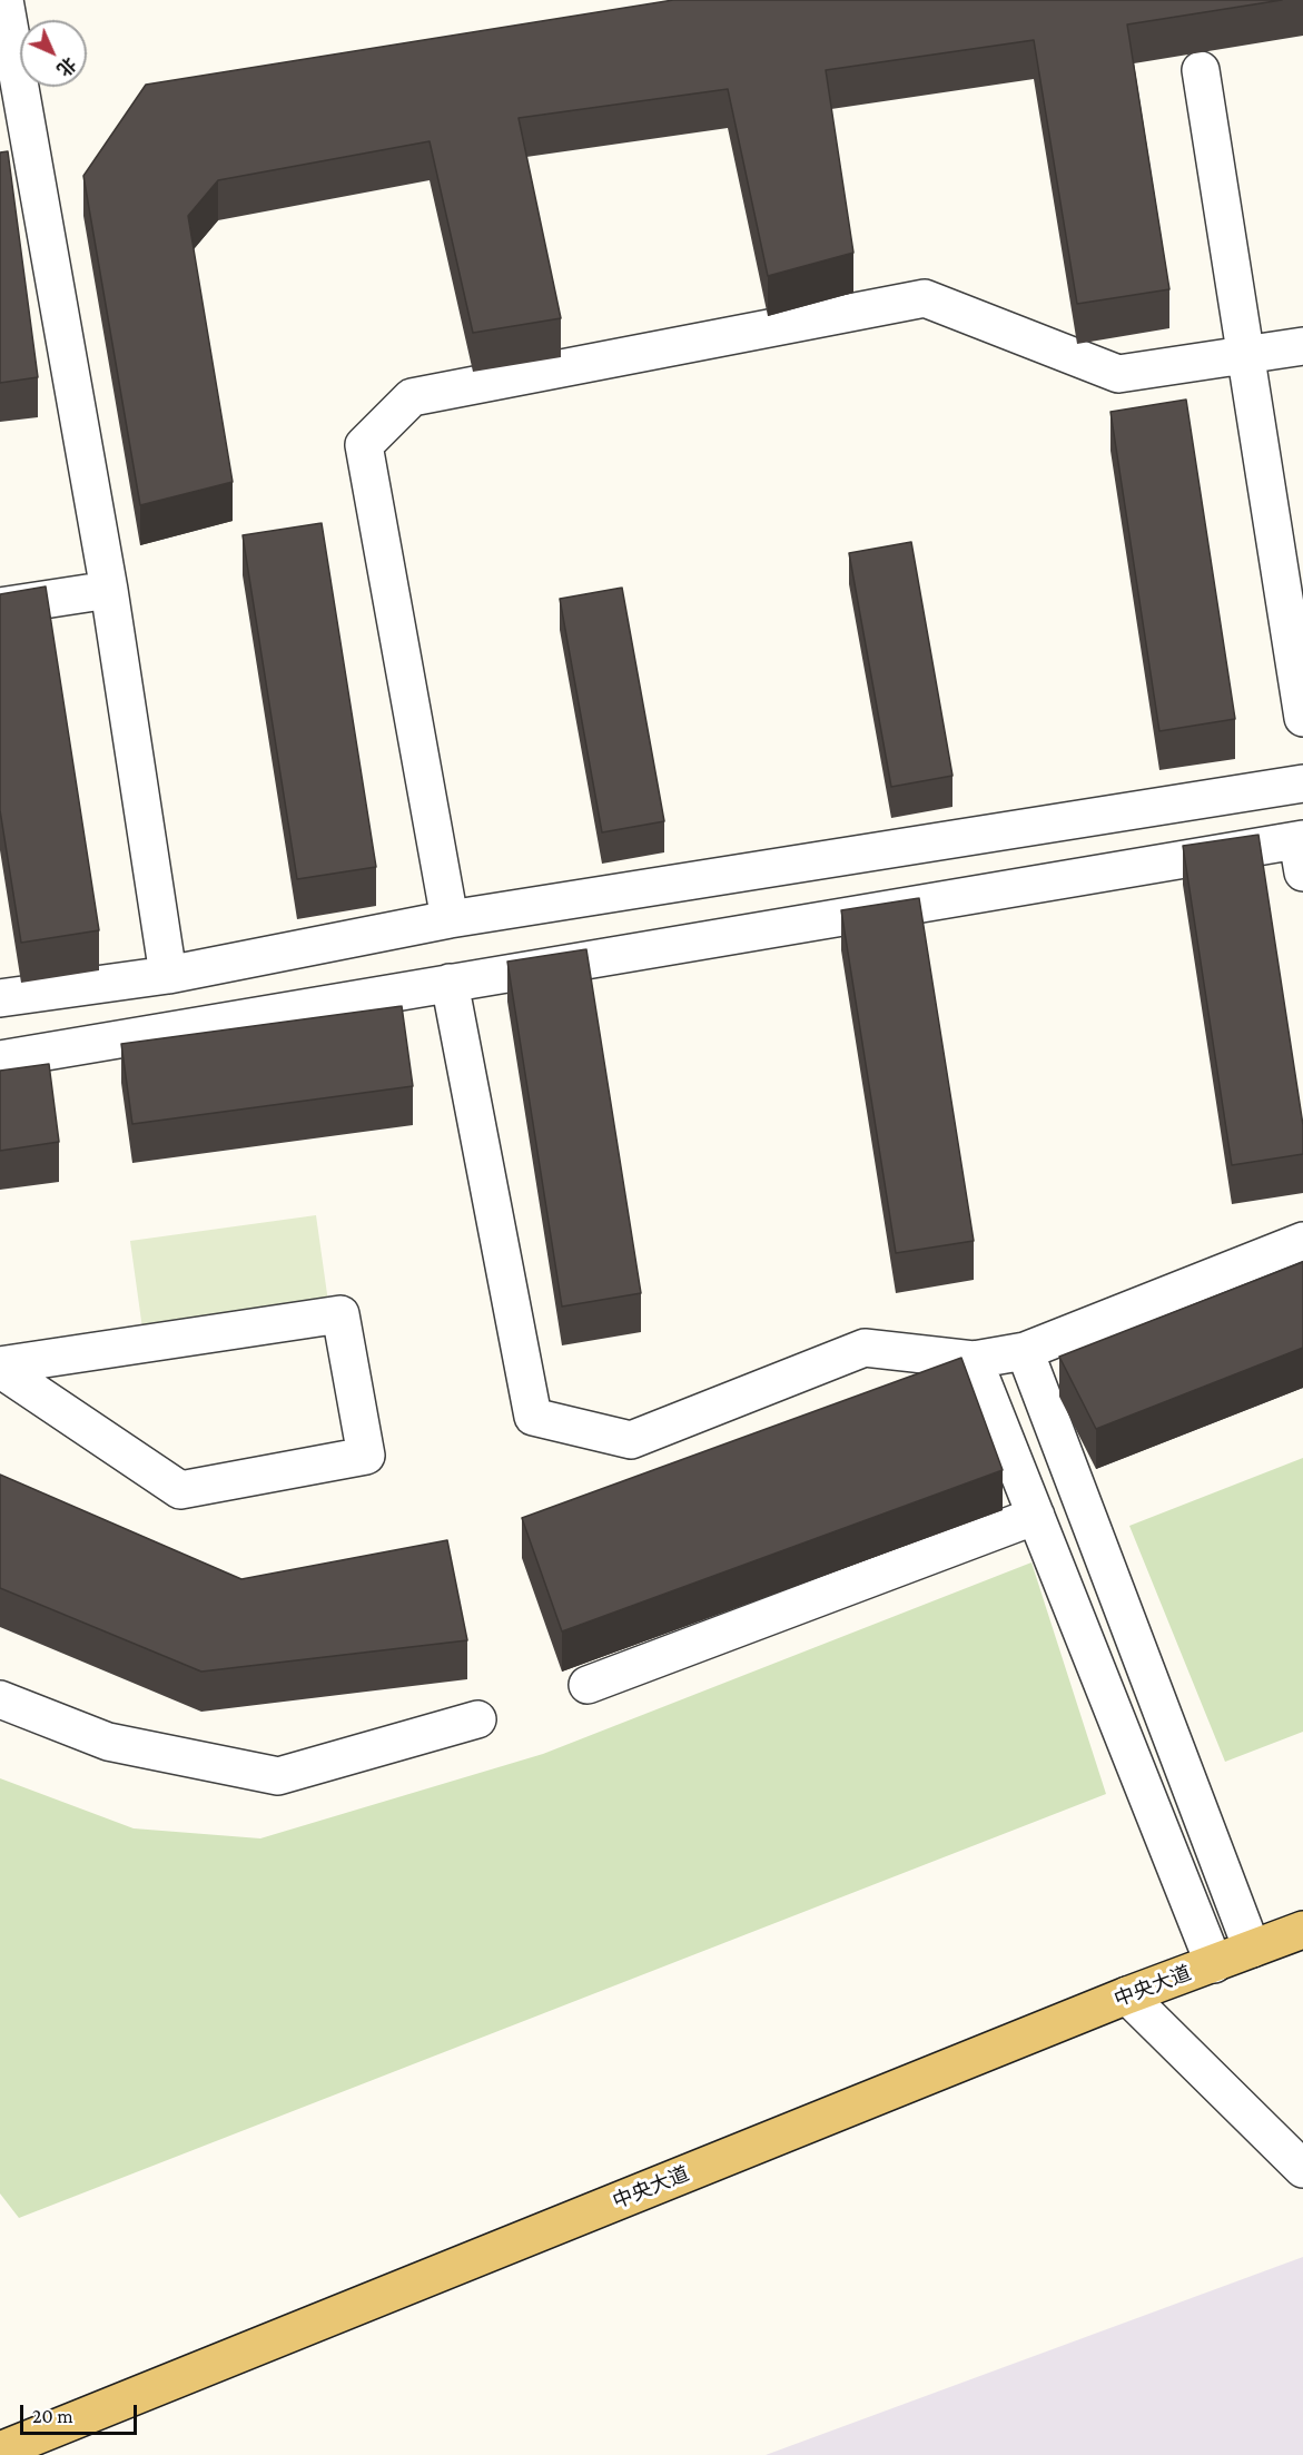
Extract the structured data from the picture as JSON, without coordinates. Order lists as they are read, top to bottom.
{
  "streets": {
    "main road": ["中央大道"]
  },
  "scale_bar": "20 m",
  "north": "bottom right"
}
